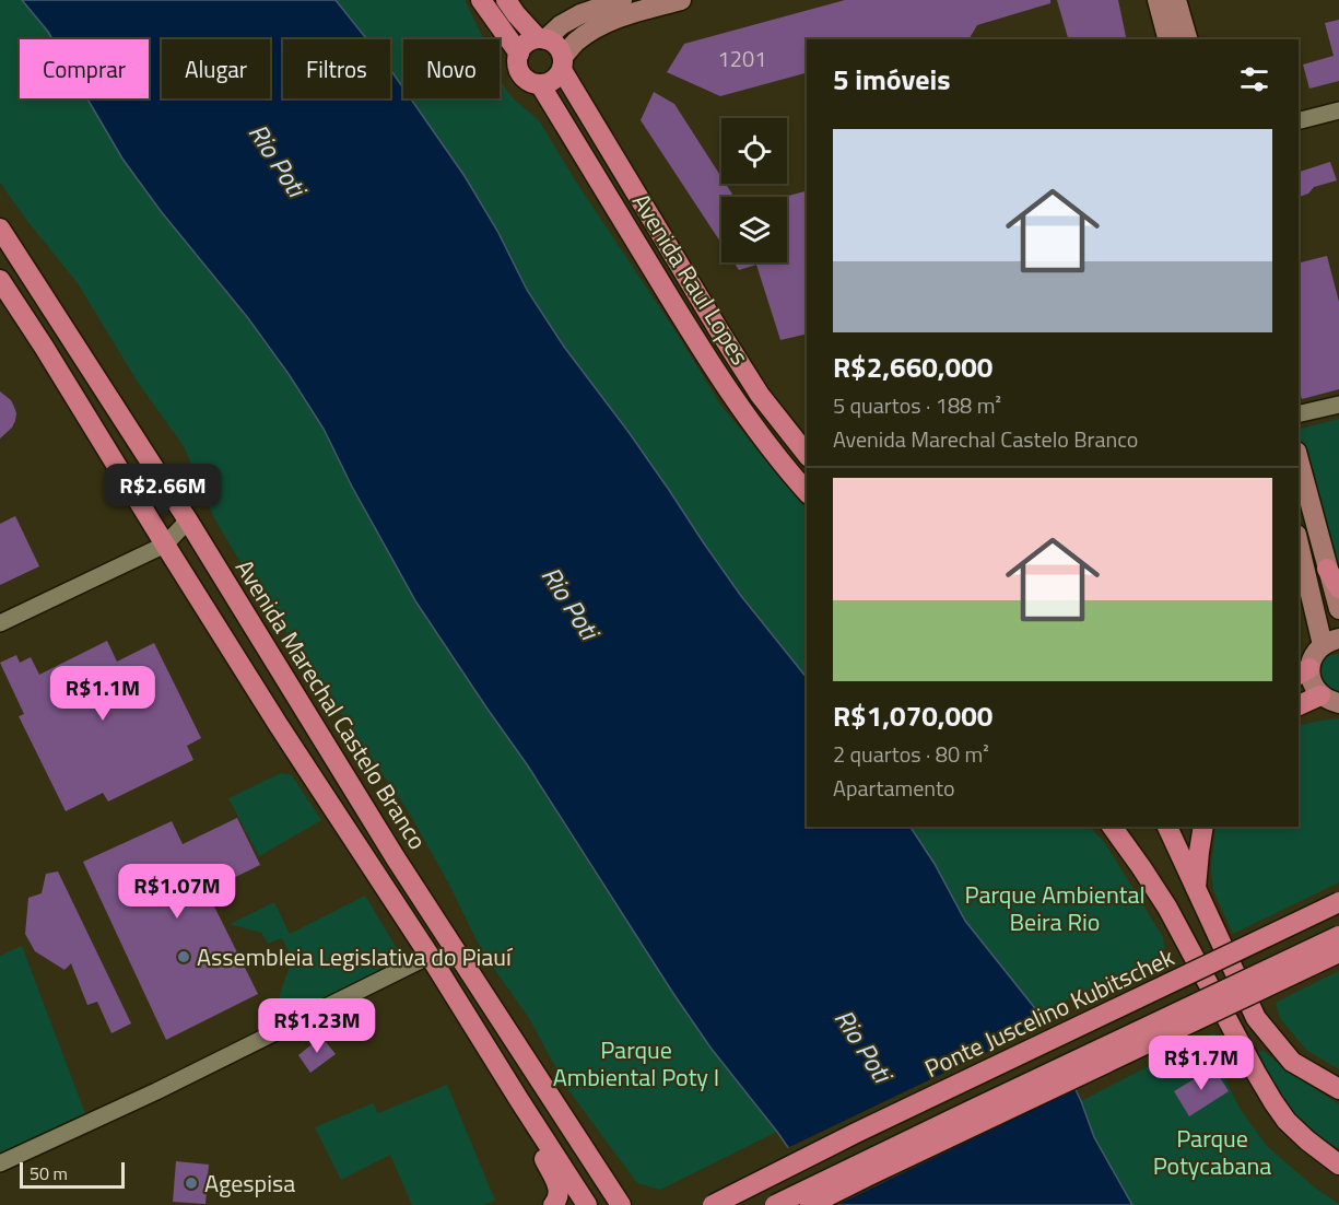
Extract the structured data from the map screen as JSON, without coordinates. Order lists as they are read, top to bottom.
{
  "streets": {
    "main road": ["Avenida Raul Lopes", "Avenida Marechal Castelo Branco", "Ponte Juscelino Kubitschek"]
  },
  "water": ["Rio Poti"],
  "parks": ["Parque Ambiental Beira Rio", "Parque Ambiental Poty I", "Parque Potycabana"],
  "places": ["Assembleia Legislativa do Piauí", "Agespisa"],
  "house_numbers": ["1201"],
  "scale_bar": "50 m",
  "page": {
    "chip": [
      "Comprar",
      "Alugar",
      "Filtros",
      "Novo"
    ],
    "heading": "5 imóveis",
    "list": [
      {
        "name": "R$2,660,000",
        "note": "5 quartos · 188 m² · Avenida Marechal Castelo Branco"
      },
      {
        "name": "R$1,070,000",
        "note": "2 quartos · 80 m² · Apartamento"
      }
    ],
    "price": [
      "R$2.66M",
      "R$1.1M",
      "R$1.07M",
      "R$1.23M",
      "R$1.7M"
    ],
    "scale": "50 m"
  }
}
